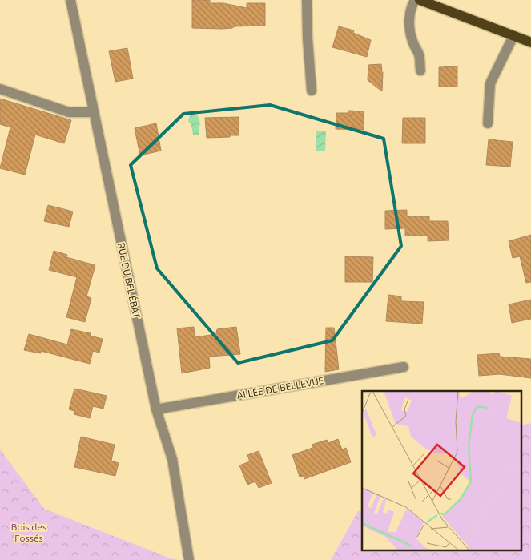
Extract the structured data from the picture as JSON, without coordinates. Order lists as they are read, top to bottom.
{
  "streets": {
    "street": ["RUE DU BEL ÉBAT", "ALLÉE DE BELLEVUE"]
  },
  "crossings": [
    ["RUE DU BEL ÉBAT", "ALLÉE DE BELLEVUE"]
  ],
  "parks": ["Bois des Fossés"]
}
